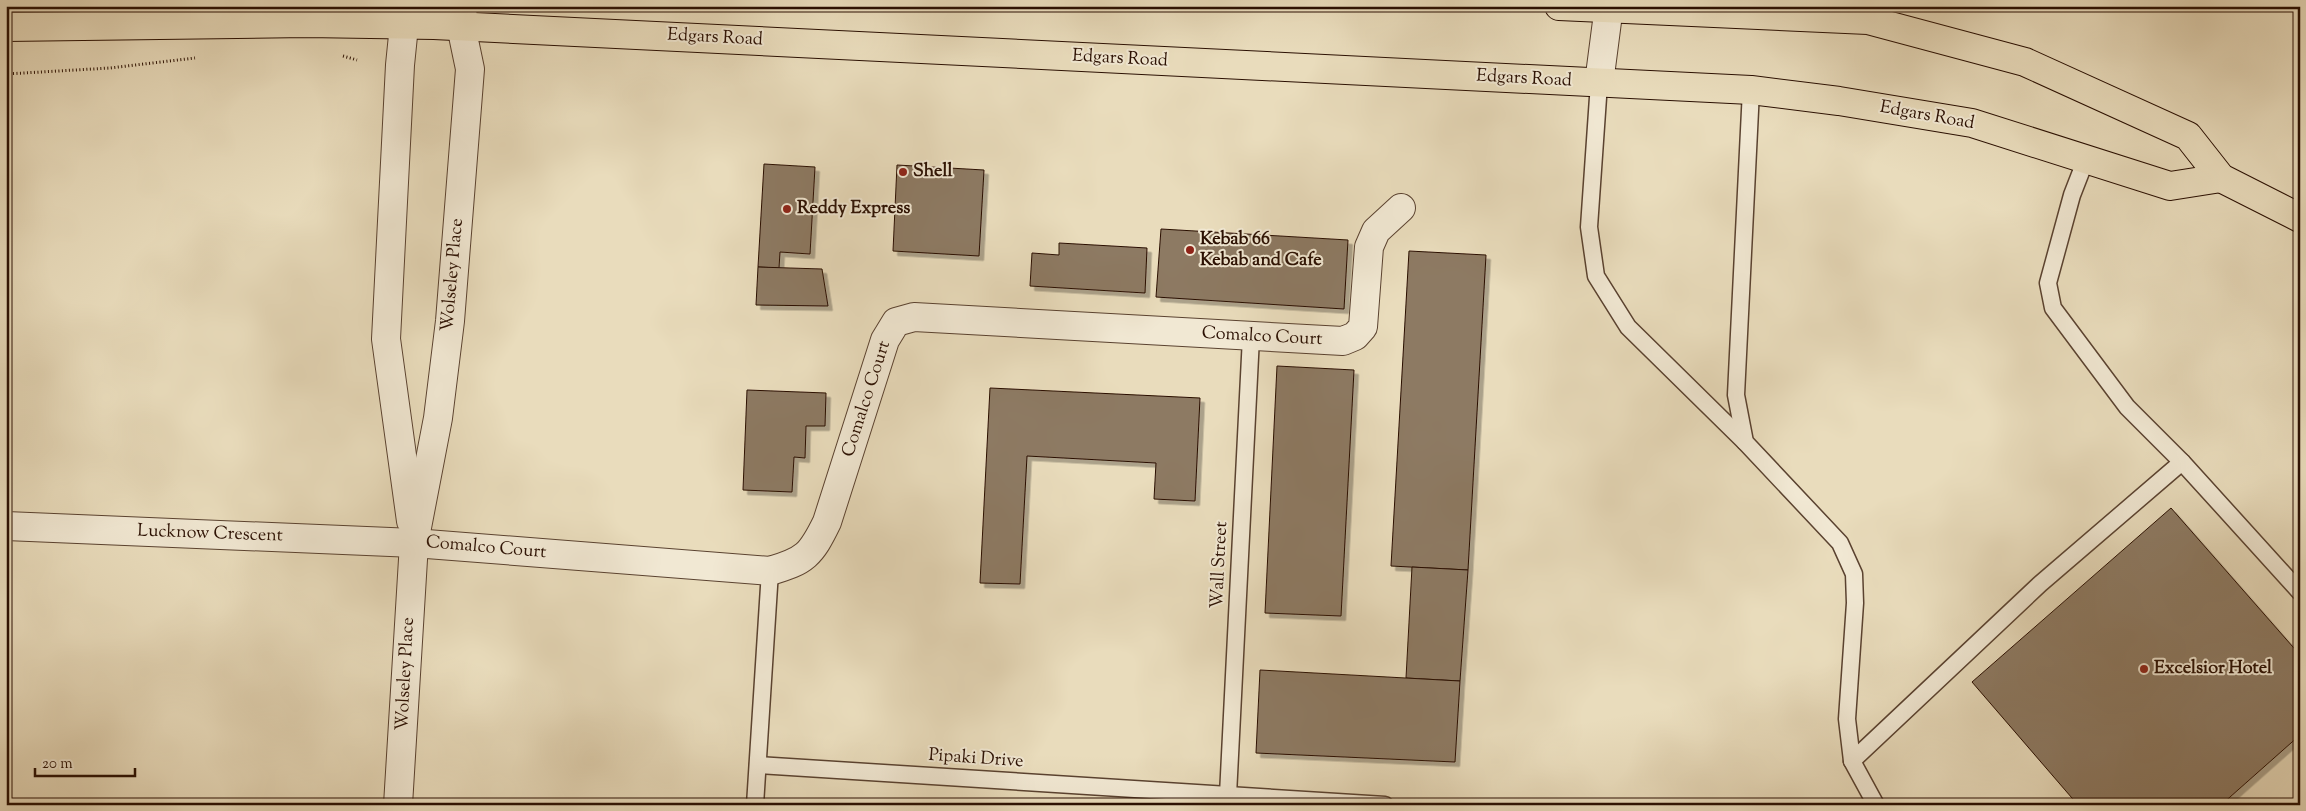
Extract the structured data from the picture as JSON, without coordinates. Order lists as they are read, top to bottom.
{
  "streets": {
    "main road": ["Edgars Road"],
    "street": ["Wolseley Place", "Comalco Court", "Lucknow Crescent"],
    "lane": ["Wall Street", "Pipaki Drive"]
  },
  "crossings": [
    ["Edgars Road", "Wolseley Place"],
    ["Wolseley Place", "Comalco Court"],
    ["Wolseley Place", "Lucknow Crescent"],
    ["Comalco Court", "Lucknow Crescent"],
    ["Comalco Court", "Wall Street"],
    ["Wall Street", "Pipaki Drive"]
  ],
  "places": [
    "Shell",
    "Reddy Express",
    "Kebab 66 Kebab and Cafe",
    "Excelsior Hotel"
  ],
  "scale_bar": "20 m"
}
